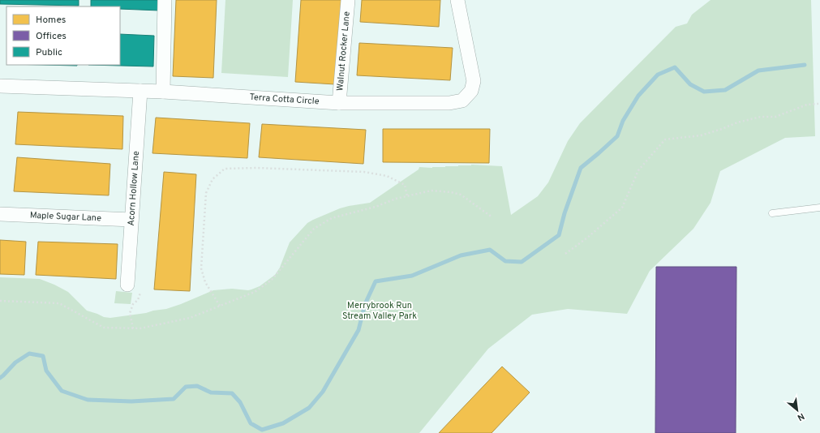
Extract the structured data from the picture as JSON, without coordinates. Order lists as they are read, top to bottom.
{
  "streets": {
    "street": [
      "Walnut Rocker Lane",
      "Terra Cotta Circle",
      "Acorn Hollow Lane",
      "Maple Sugar Lane"
    ]
  },
  "crossings": [
    ["Walnut Rocker Lane", "Terra Cotta Circle"],
    ["Terra Cotta Circle", "Acorn Hollow Lane"],
    ["Acorn Hollow Lane", "Maple Sugar Lane"]
  ],
  "parks": ["Merrybrook Run Stream Valley Park"],
  "legend": ["Homes", "Offices", "Public"],
  "north": "bottom right"
}
